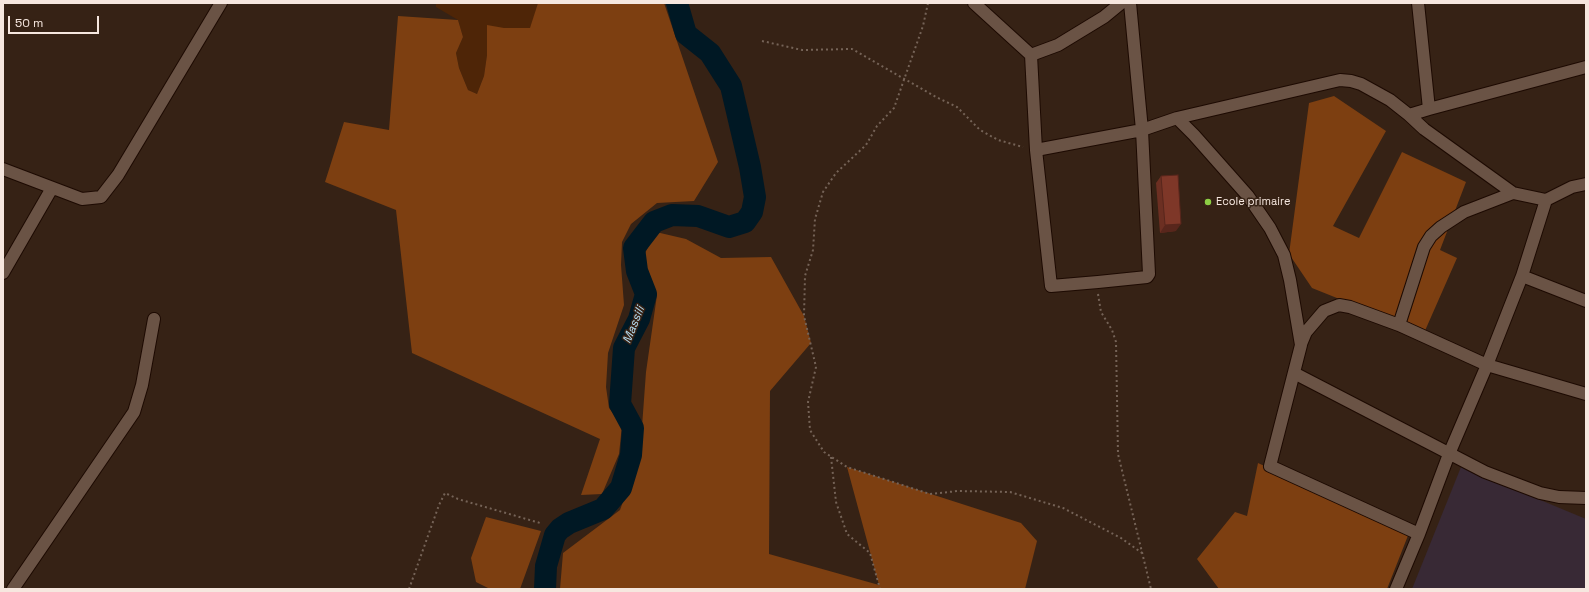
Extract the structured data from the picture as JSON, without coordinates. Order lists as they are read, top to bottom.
{
  "water": ["Massili"],
  "places": ["Ecole primaire"],
  "scale_bar": "50 m"
}
